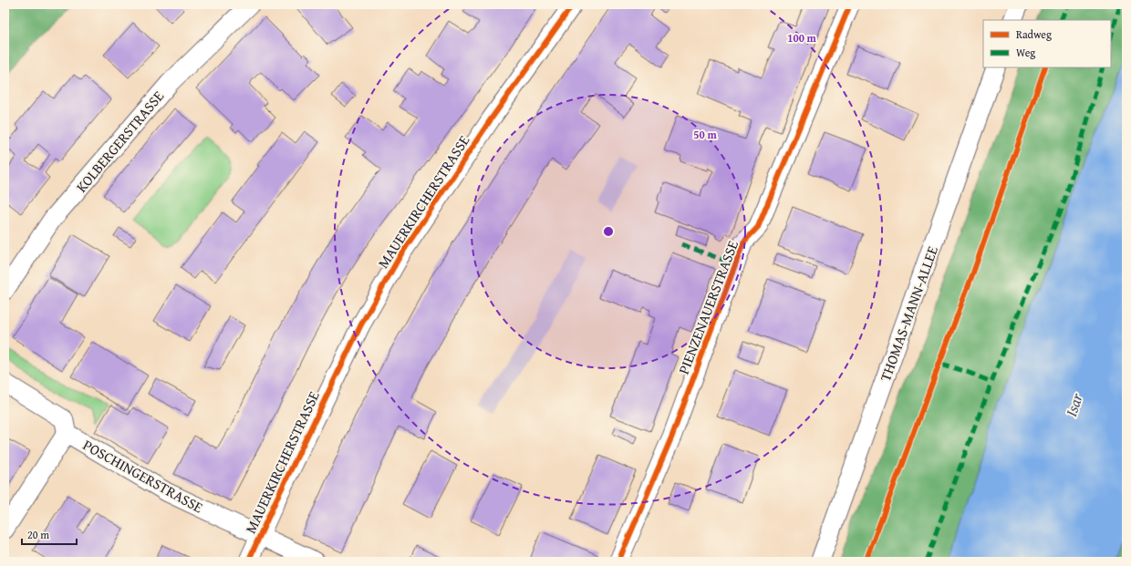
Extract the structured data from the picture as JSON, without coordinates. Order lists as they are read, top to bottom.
{
  "streets": {
    "street": [
      "KOLBERGERSTRASSE",
      "MAUERKIRCHERSTRASSE",
      "PIENZENAUERSTRASSE",
      "THOMAS-MANN-ALLEE",
      "POSCHINGERSTRASSE"
    ]
  },
  "crossings": [
    ["MAUERKIRCHERSTRASSE", "POSCHINGERSTRASSE"]
  ],
  "water": ["Isar"],
  "legend": ["Radweg", "Weg"],
  "scale_bar": "20 m",
  "rings": ["100 m", "50 m"]
}
